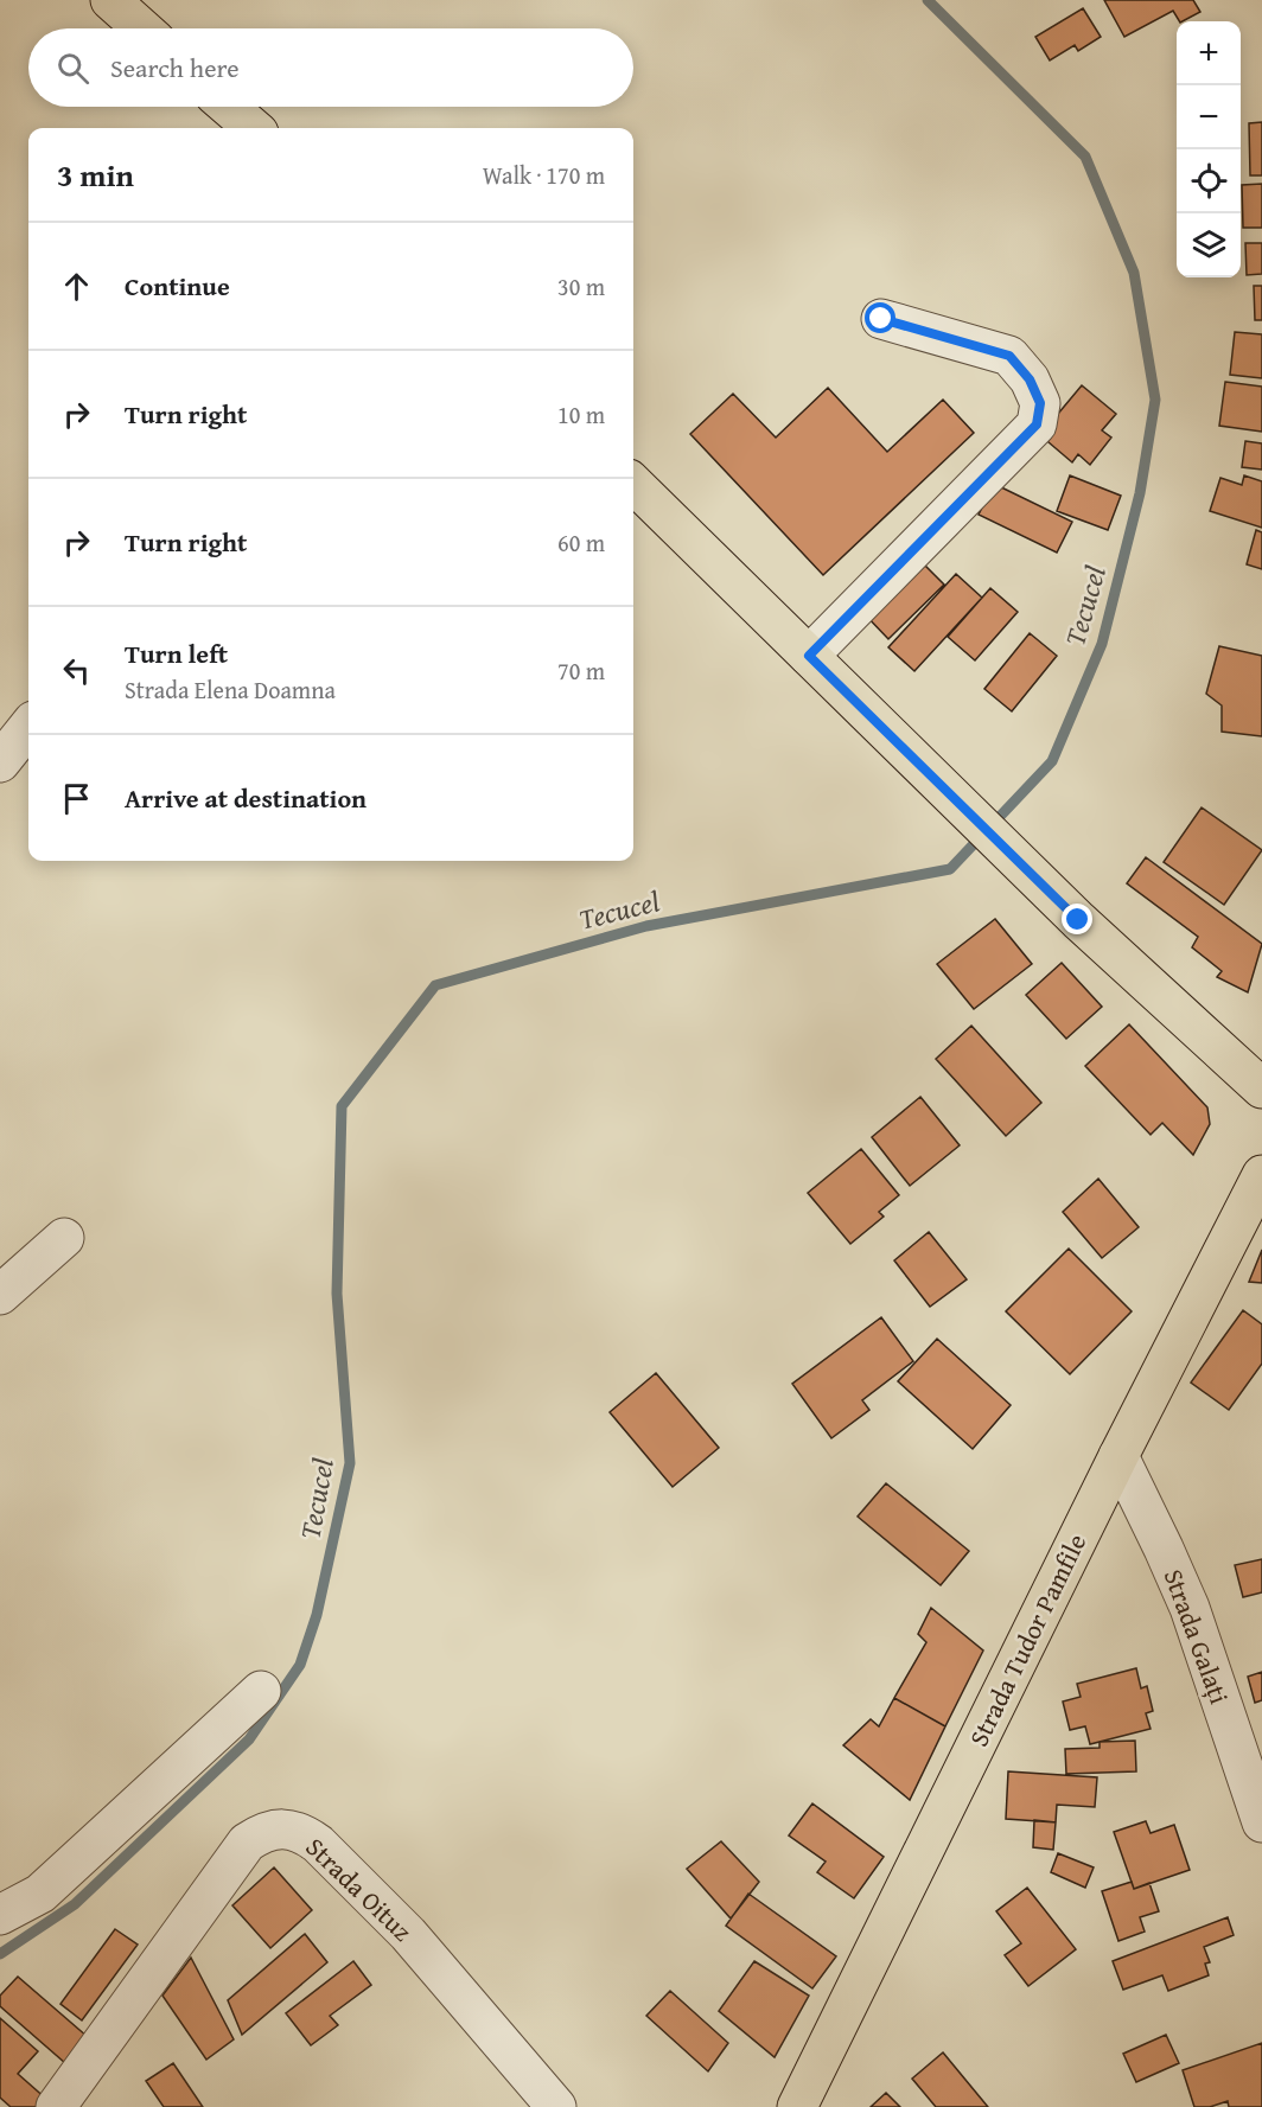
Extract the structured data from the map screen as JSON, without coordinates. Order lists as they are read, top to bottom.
{
  "streets": {
    "main road": ["Strada Tudor Pamfile"],
    "street": ["Strada Galați", "Strada Oituz"]
  },
  "crossings": [
    ["Strada Galați", "Strada Tudor Pamfile"]
  ],
  "water": ["Tecucel"],
  "page": {
    "map_buttons": ["+", "−"],
    "search": "Search here",
    "heading": ["3 min", "Walk · 170 m"],
    "list": [
      ["Continue", "30 m"],
      ["Turn right", "10 m"],
      ["Turn right", "60 m"],
      ["Turn left", "Strada Elena Doamna", "70 m"],
      "Arrive at destination"
    ]
  }
}
